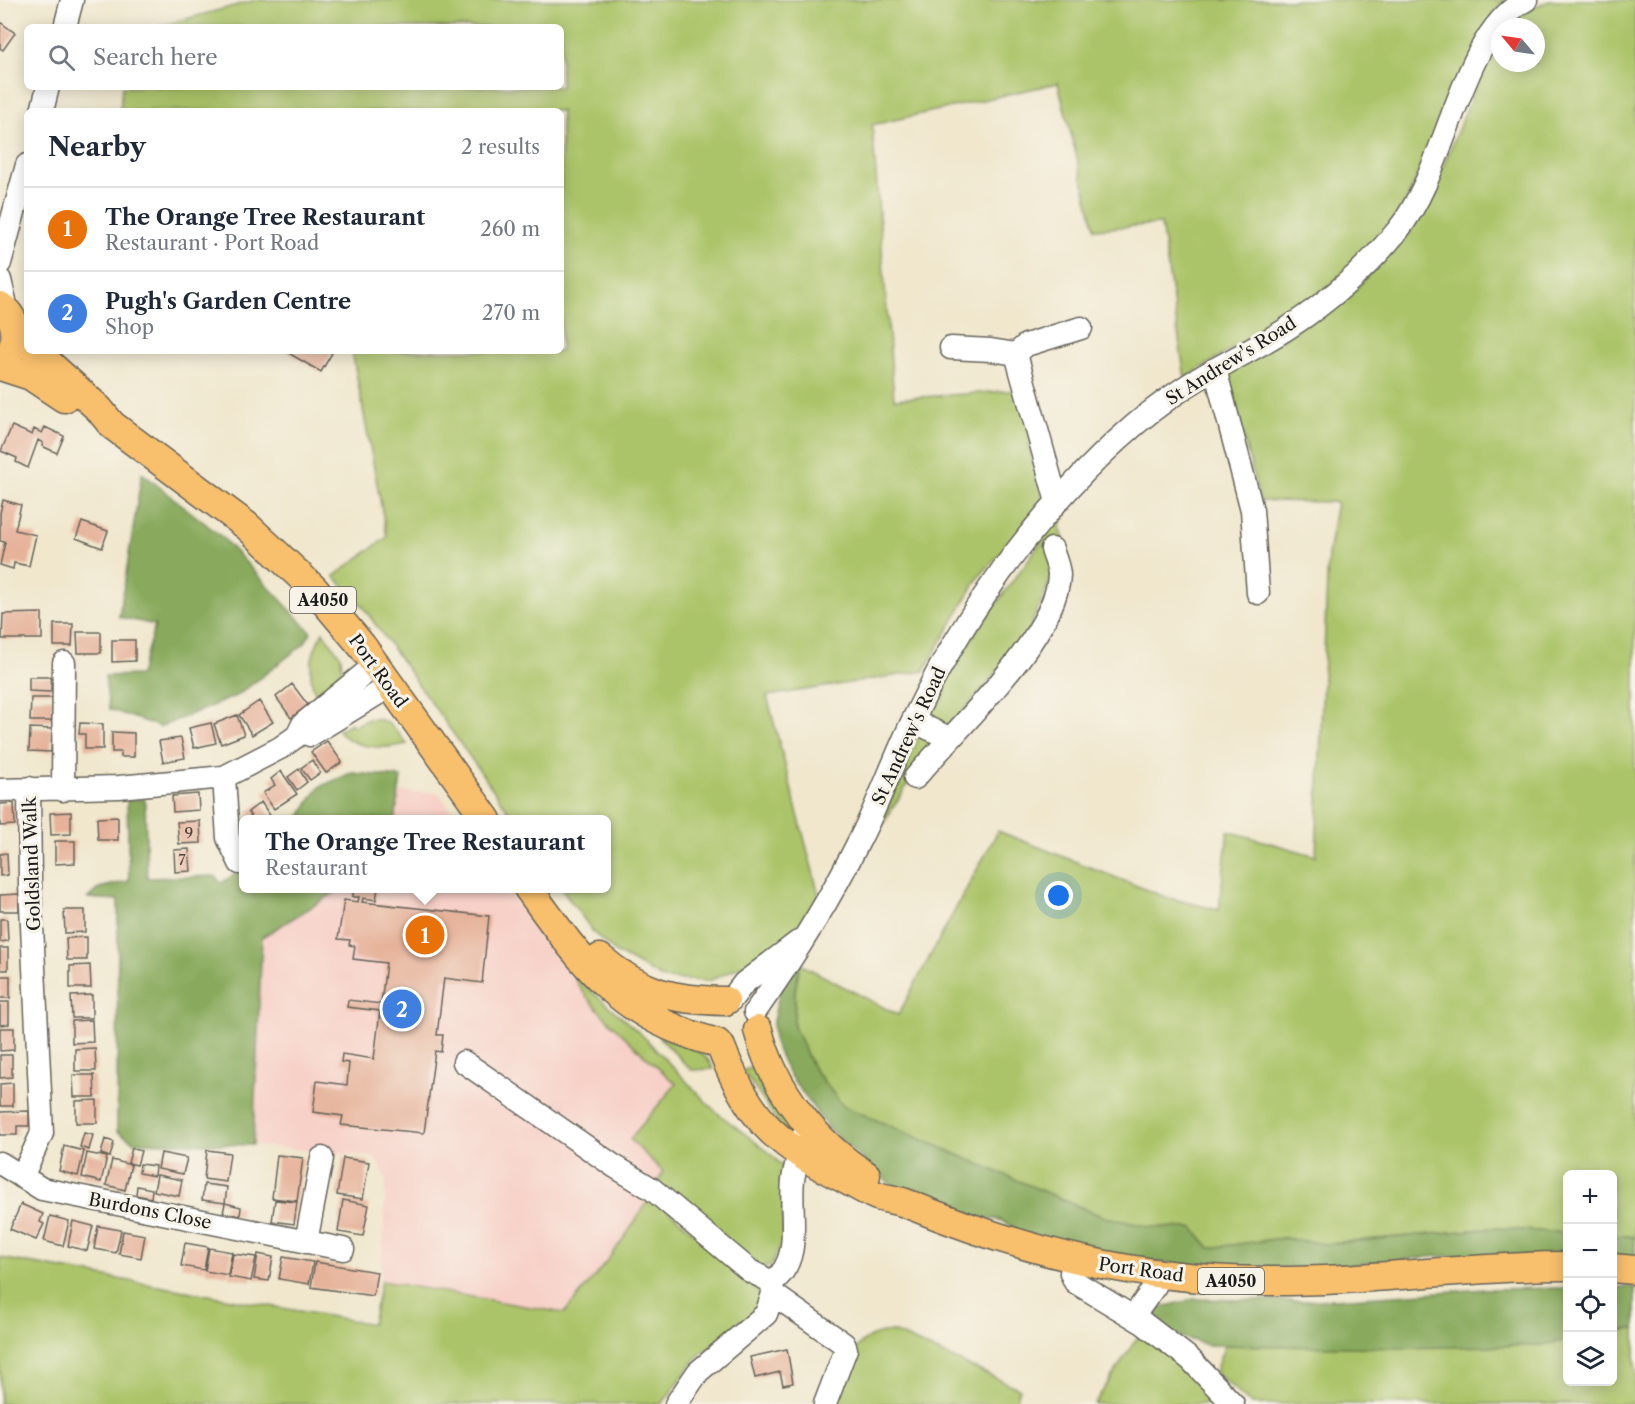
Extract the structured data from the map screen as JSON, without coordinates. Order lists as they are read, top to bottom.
{
  "streets": {
    "main road": ["A4050", "Port Road"],
    "street": ["St Andrew's Road", "Goldsland Walk", "Burdons Close"]
  },
  "crossings": [
    ["St Andrew's Road", "Port Road"],
    ["Port Road", "Goldsland Walk"],
    ["Goldsland Walk", "Burdons Close"]
  ],
  "house_numbers": ["9", "7"],
  "north": "top left",
  "page": {
    "search": "Search here",
    "heading": ["Nearby", "2 results"],
    "list": [
      {
        "mark": "1",
        "name": "The Orange Tree Restaurant",
        "note": "Restaurant · Port Road",
        "value": "260 m"
      },
      {
        "mark": "2",
        "name": "Pugh's Garden Centre",
        "note": "Shop",
        "value": "270 m"
      }
    ],
    "popup": ["The Orange Tree Restaurant", "Restaurant"],
    "pins": ["1", "2"],
    "map_buttons": ["+", "−"]
  }
}
